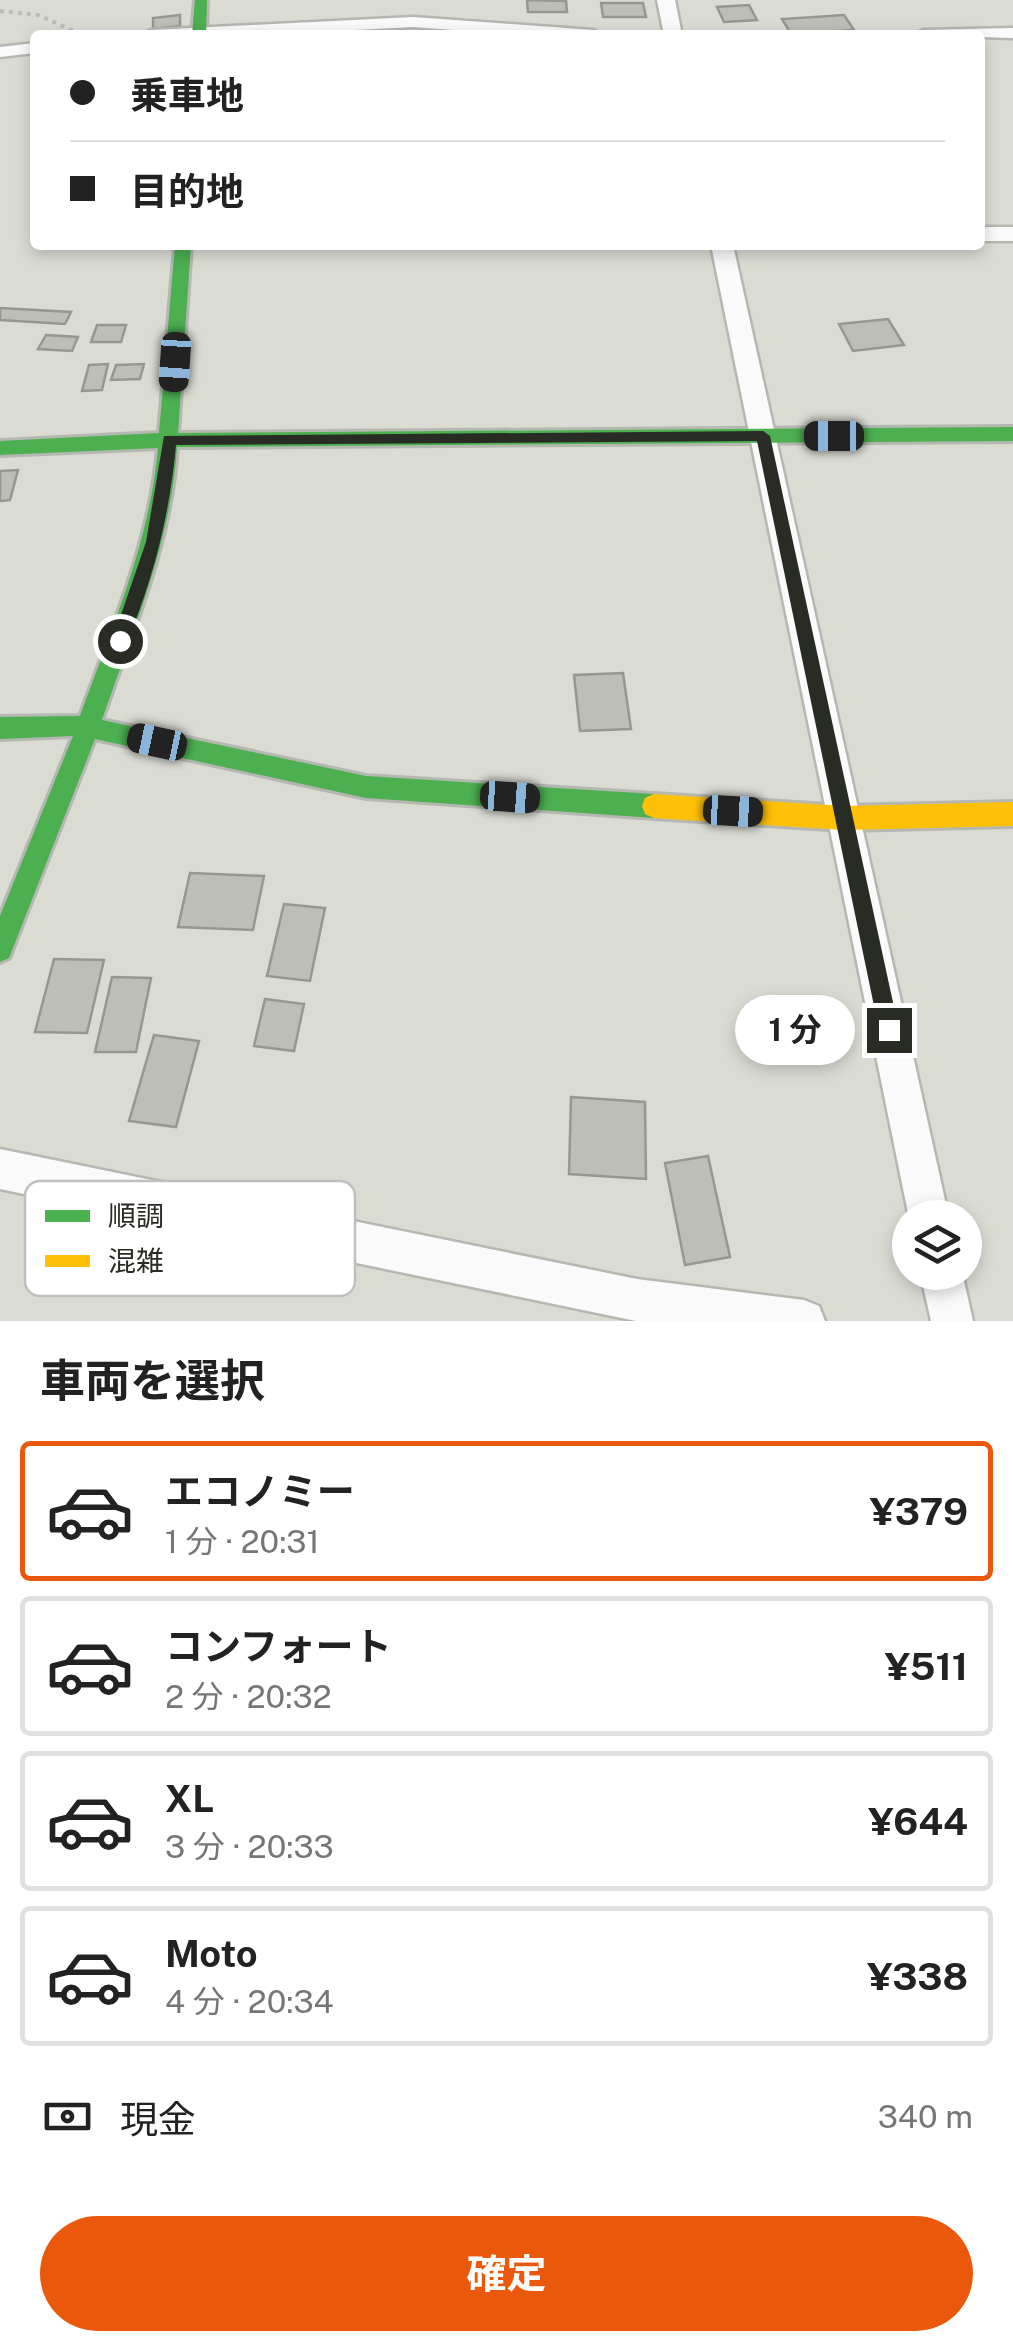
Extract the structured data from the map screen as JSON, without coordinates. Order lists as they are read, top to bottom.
{
  "legend": ["順調", "混雑"],
  "page": {
    "banner": ["乗車地", "目的地"],
    "bubble": "1 分",
    "heading": "車両を選択",
    "list": [
      {
        "name": "エコノミー",
        "note": "1 分 · 20:31",
        "value": "¥379"
      },
      {
        "name": "コンフォート",
        "note": "2 分 · 20:32",
        "value": "¥511"
      },
      {
        "name": "XL",
        "note": "3 分 · 20:33",
        "value": "¥644"
      },
      {
        "name": "Moto",
        "note": "4 分 · 20:34",
        "value": "¥338"
      }
    ],
    "pay": ["現金", "340 m"],
    "buttons": "確定"
  }
}
